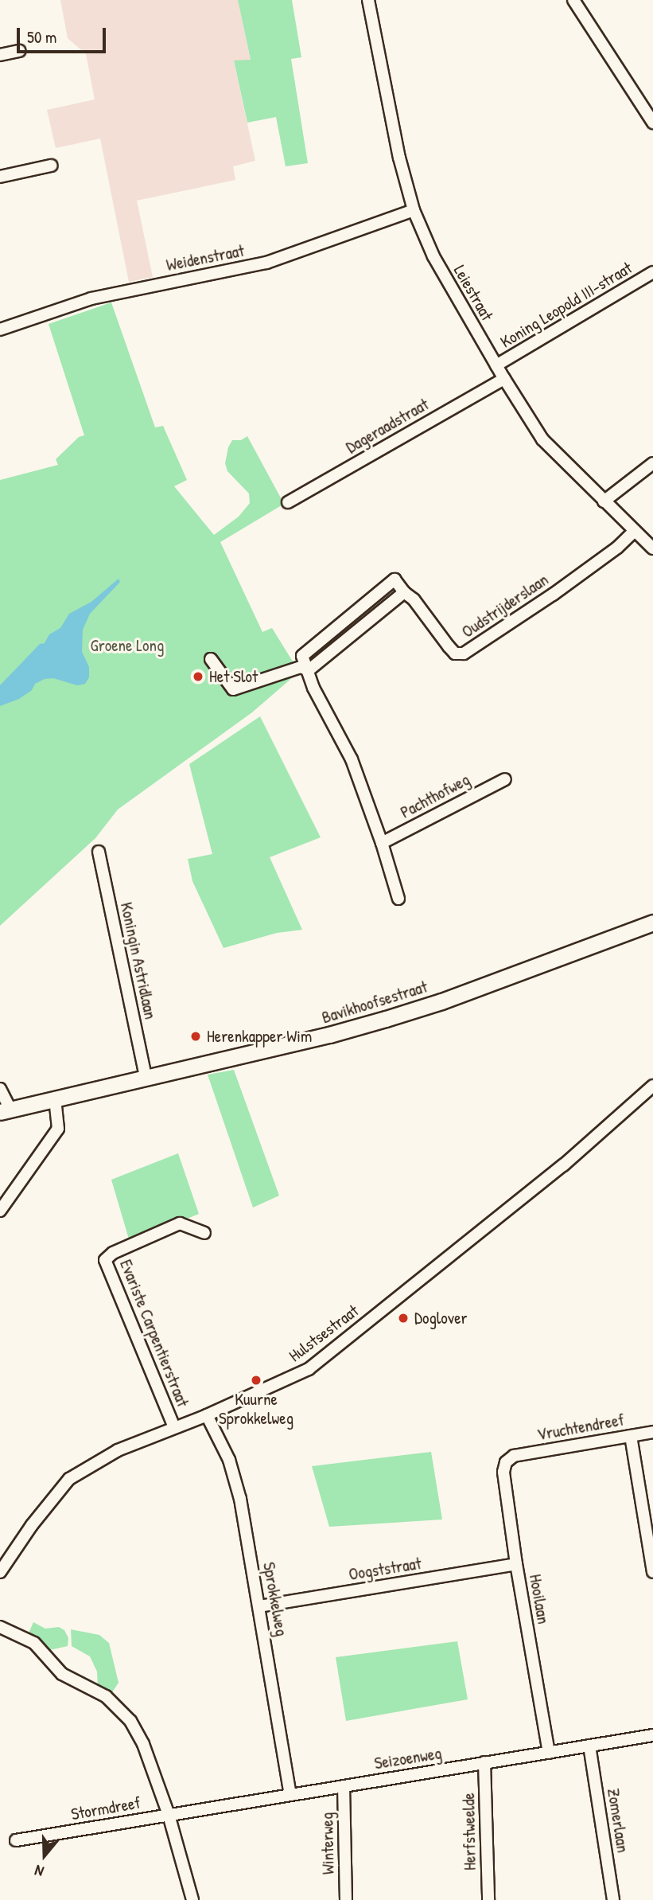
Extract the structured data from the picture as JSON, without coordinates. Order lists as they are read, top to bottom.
{
  "streets": {
    "street": [
      "Weidenstraat",
      "Leiestraat",
      "Koning Leopold III-straat",
      "Dageraadstraat",
      "Oudstrijderslaan",
      "Pachthofweg",
      "Koningin Astridlaan",
      "Bavikhoofsestraat",
      "Evariste Carpentierstraat",
      "Hulstsestraat",
      "Vruchtendreef",
      "Oogststraat",
      "Sprokkelweg",
      "Hooilaan",
      "Seizoenweg",
      "Stormdreef",
      "Zomerlaan",
      "Herfstweelde",
      "Winterweg"
    ]
  },
  "crossings": [
    ["Weidenstraat", "Leiestraat"],
    ["Leiestraat", "Koning Leopold III-straat"],
    ["Leiestraat", "Dageraadstraat"],
    ["Leiestraat", "Oudstrijderslaan"],
    ["Koningin Astridlaan", "Bavikhoofsestraat"],
    ["Evariste Carpentierstraat", "Hulstsestraat"],
    ["Hulstsestraat", "Sprokkelweg"],
    ["Vruchtendreef", "Hooilaan"],
    ["Oogststraat", "Sprokkelweg"],
    ["Oogststraat", "Hooilaan"],
    ["Sprokkelweg", "Seizoenweg"],
    ["Hooilaan", "Seizoenweg"],
    ["Seizoenweg", "Stormdreef"],
    ["Seizoenweg", "Zomerlaan"],
    ["Seizoenweg", "Herfstweelde"],
    ["Seizoenweg", "Winterweg"]
  ],
  "parks": ["Groene Long"],
  "places": [
    "Het Slot",
    "Herenkapper Wim",
    "Doglover",
    "Kuurne Sprokkelweg"
  ],
  "scale_bar": "50 m",
  "north": "bottom"
}
